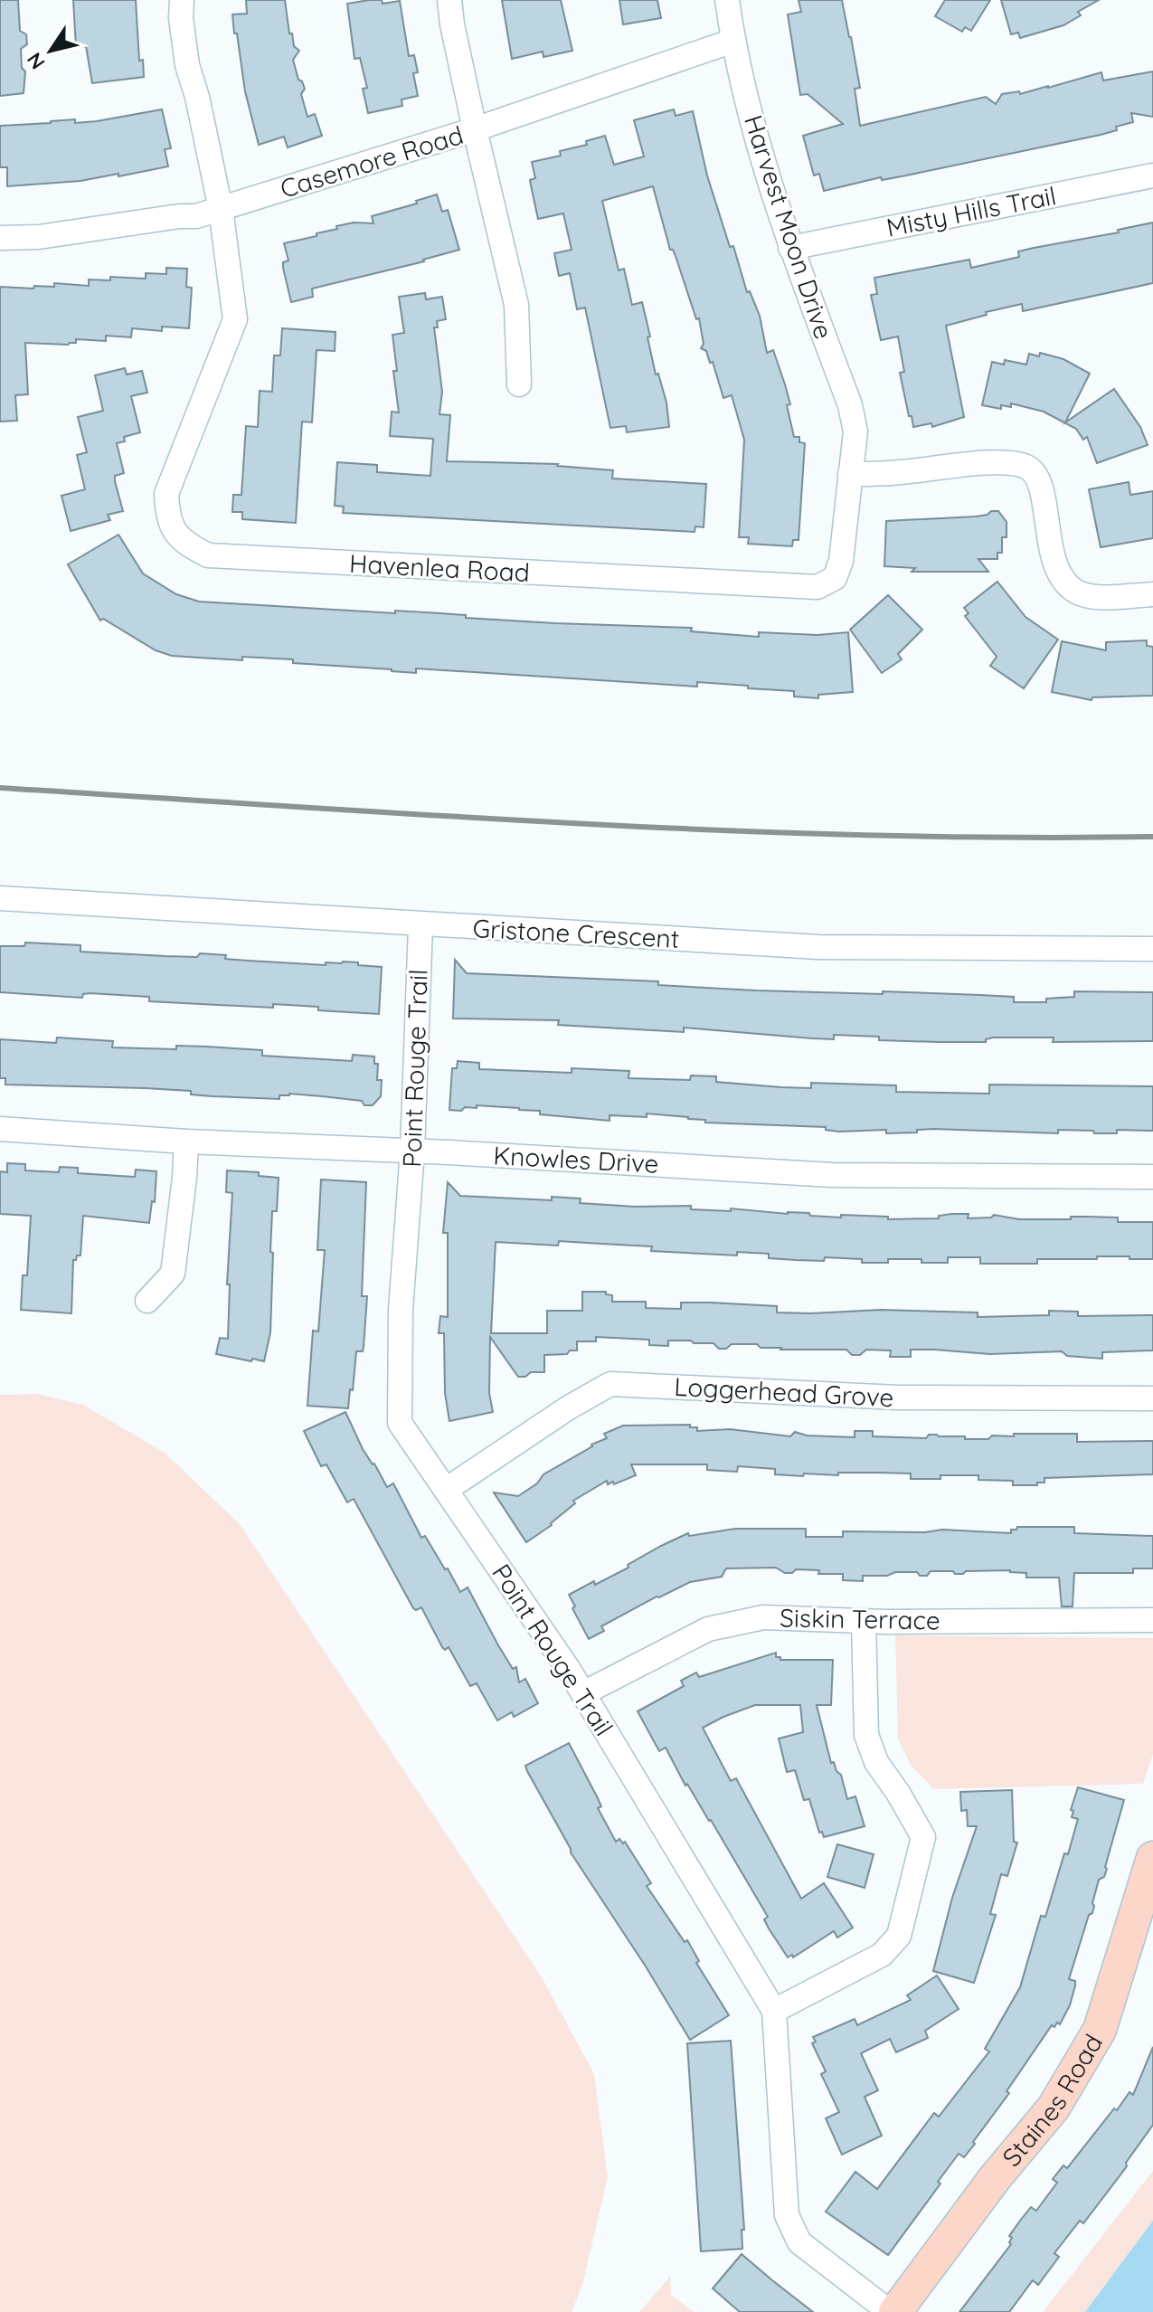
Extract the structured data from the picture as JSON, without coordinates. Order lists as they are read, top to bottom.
{
  "streets": {
    "street": [
      "Casemore Road",
      "Misty Hills Trail",
      "Harvest Moon Drive",
      "Havenlea Road",
      "Gristone Crescent",
      "Point Rouge Trail",
      "Knowles Drive",
      "Loggerhead Grove",
      "Siskin Terrace",
      "Staines Road"
    ]
  },
  "crossings": [
    ["Casemore Road", "Harvest Moon Drive"],
    ["Casemore Road", "Havenlea Road"],
    ["Misty Hills Trail", "Harvest Moon Drive"],
    ["Harvest Moon Drive", "Havenlea Road"],
    ["Gristone Crescent", "Point Rouge Trail"],
    ["Point Rouge Trail", "Knowles Drive"],
    ["Point Rouge Trail", "Loggerhead Grove"],
    ["Point Rouge Trail", "Siskin Terrace"],
    ["Point Rouge Trail", "Staines Road"]
  ],
  "north": "bottom left"
}
